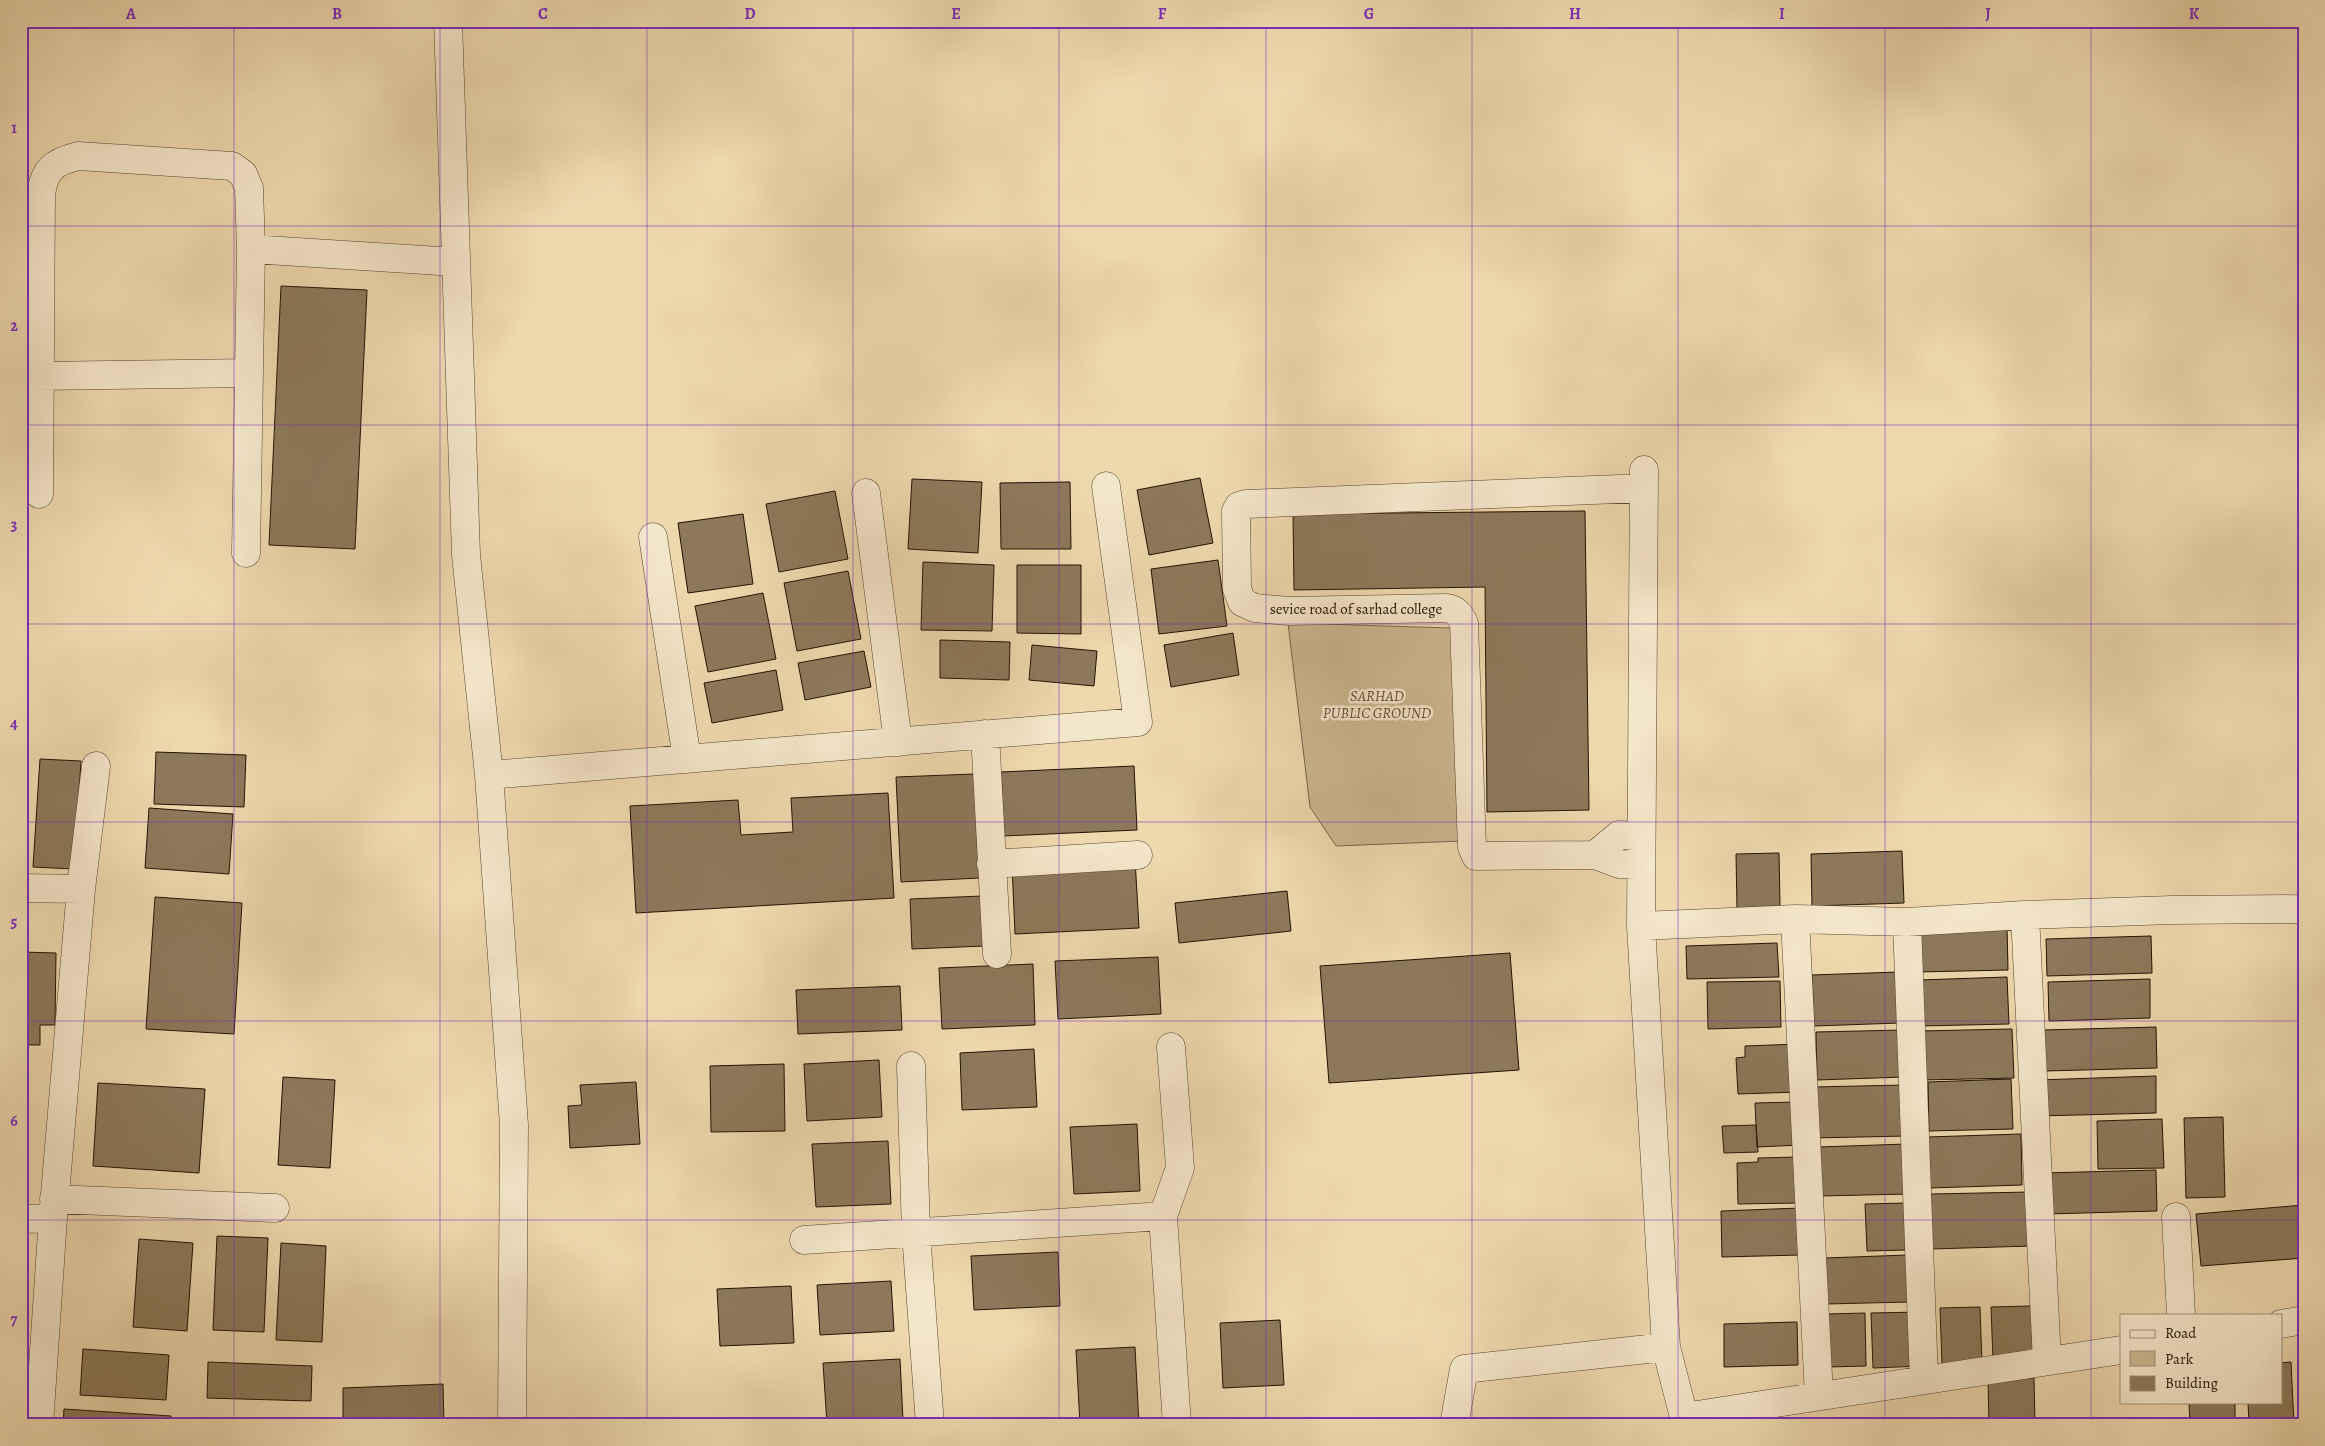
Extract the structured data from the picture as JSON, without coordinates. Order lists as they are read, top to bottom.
{
  "streets": {
    "street": ["sevice road of sarhad college"]
  },
  "parks": ["SARHAD PUBLIC GROUND"],
  "legend": ["Road", "Park", "Building"],
  "grid": {
    "columns": [
      "A",
      "B",
      "C",
      "D",
      "E",
      "F",
      "G",
      "H",
      "I",
      "J",
      "K"
    ],
    "rows": [
      "1",
      "2",
      "3",
      "4",
      "5",
      "6",
      "7"
    ]
  }
}
